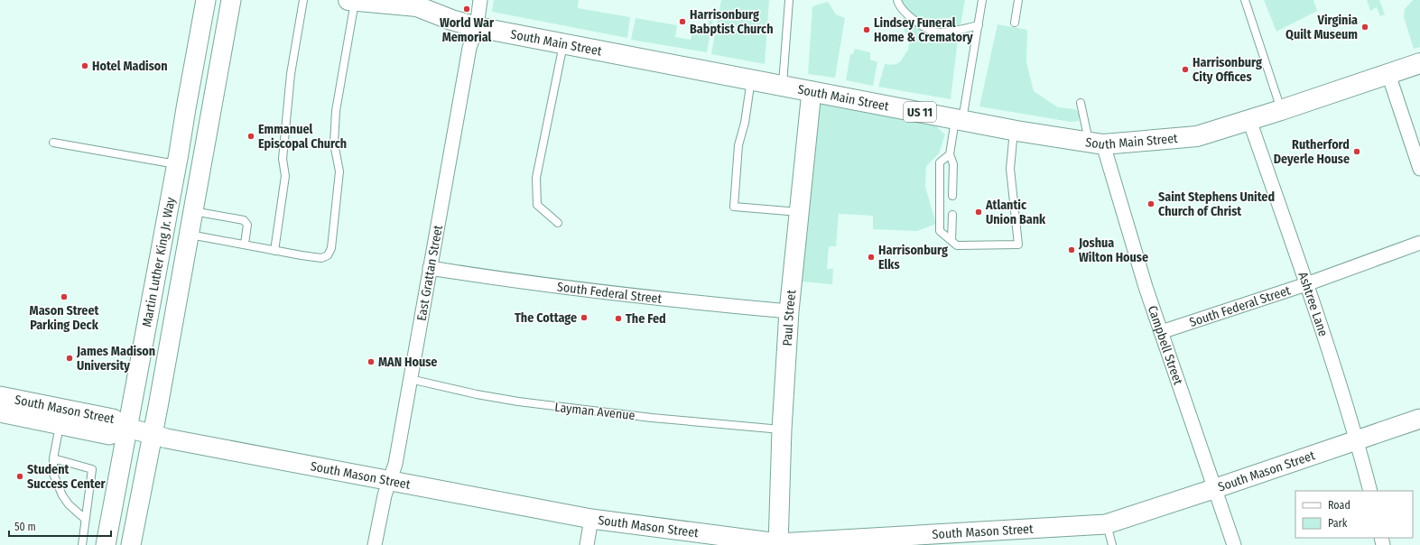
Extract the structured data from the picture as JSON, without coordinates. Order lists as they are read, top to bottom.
{
  "streets": {
    "main road": [
      "South Main Street",
      "US 11",
      "Martin Luther King Jr. Way",
      "Paul Street",
      "South Mason Street"
    ],
    "street": [
      "East Grattan Street",
      "South Federal Street",
      "Ashtree Lane",
      "Campbell Street"
    ],
    "lane": ["Layman Avenue"]
  },
  "crossings": [
    ["South Main Street", "US 11"],
    ["South Main Street", "East Grattan Street"],
    ["South Main Street", "Ashtree Lane"],
    ["South Main Street", "Paul Street"],
    ["South Main Street", "Campbell Street"],
    ["Martin Luther King Jr. Way", "South Mason Street"],
    ["East Grattan Street", "South Federal Street"],
    ["East Grattan Street", "South Mason Street"],
    ["East Grattan Street", "Layman Avenue"],
    ["South Federal Street", "Ashtree Lane"],
    ["South Federal Street", "Paul Street"],
    ["South Federal Street", "Campbell Street"],
    ["Ashtree Lane", "South Mason Street"],
    ["Paul Street", "South Mason Street"],
    ["Paul Street", "Layman Avenue"],
    ["Campbell Street", "South Mason Street"]
  ],
  "places": [
    "World War Memorial",
    "Harrisonburg Babptist Church",
    "Virginia Quilt Museum",
    "Lindsey Funeral Home & Crematory",
    "Hotel Madison",
    "Harrisonburg City Offices",
    "Emmanuel Episcopal Church",
    "Rutherford Deyerle House",
    "Saint Stephens United Church of Christ",
    "Atlantic Union Bank",
    "Joshua Wilton House",
    "Harrisonburg Elks",
    "Mason Street Parking Deck",
    "The Cottage",
    "The Fed",
    "James Madison University",
    "MAN House",
    "Student Success Center"
  ],
  "legend": ["Road", "Park"],
  "scale_bar": "50 m"
}
